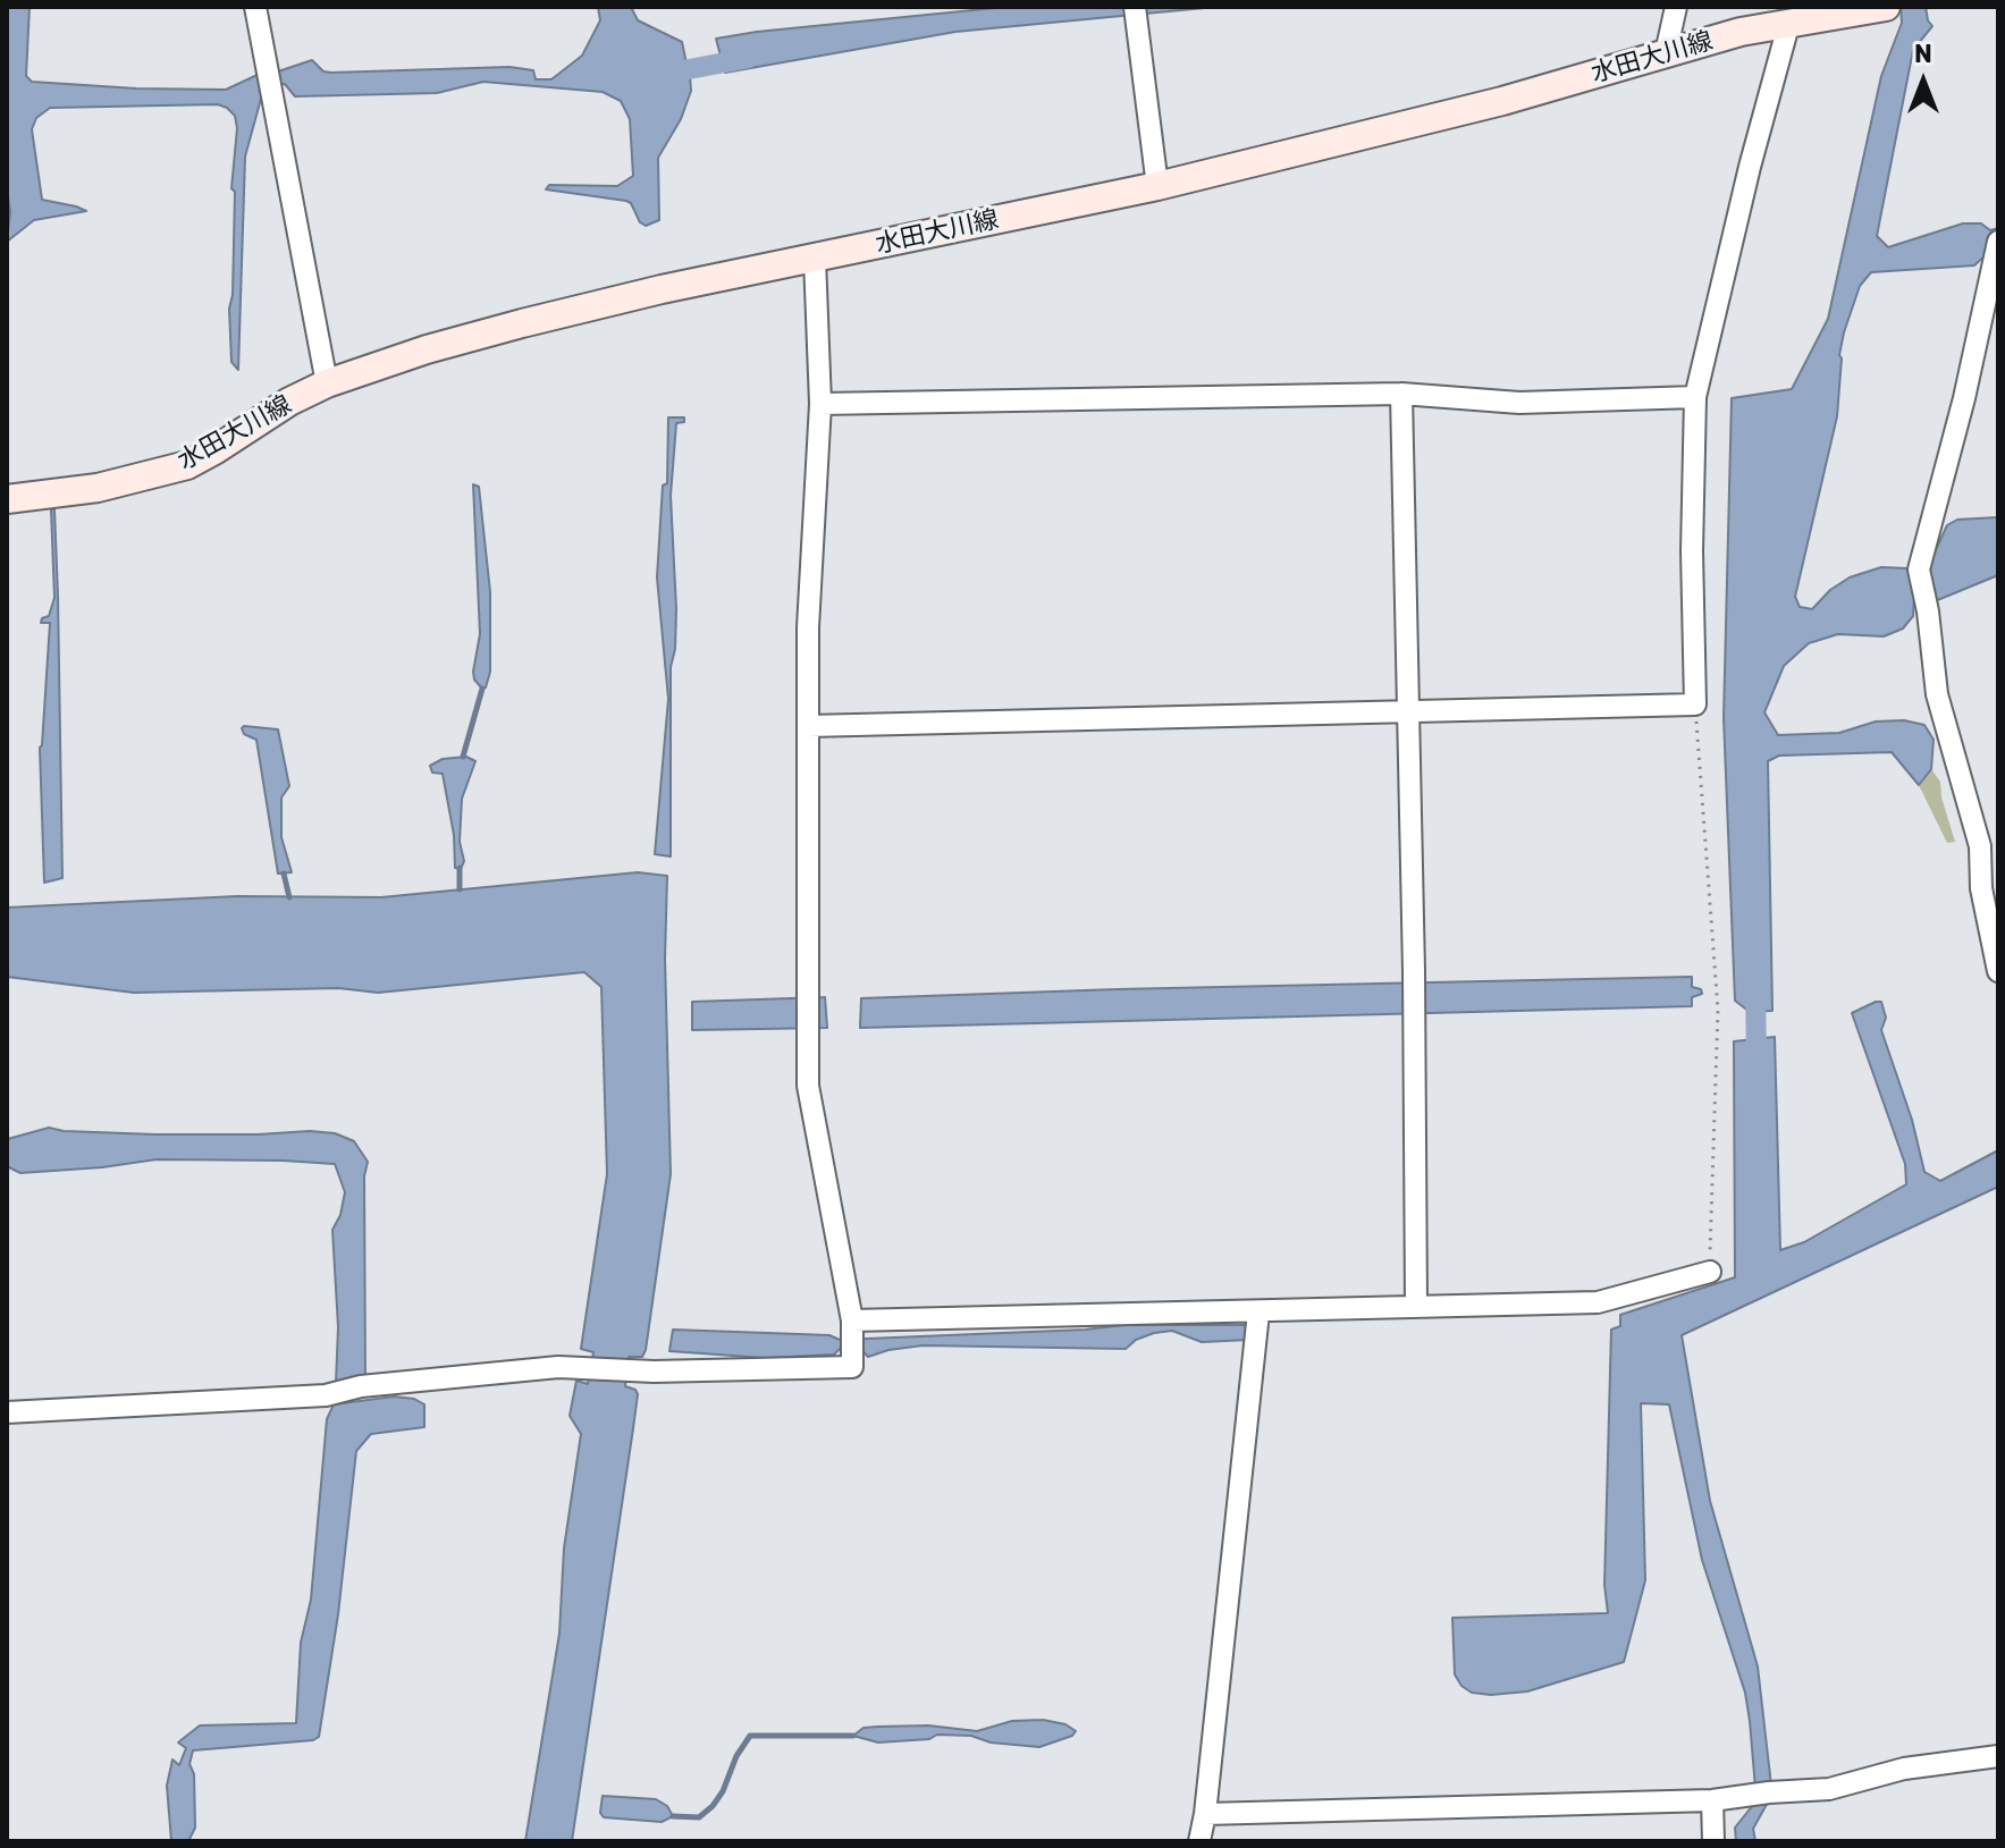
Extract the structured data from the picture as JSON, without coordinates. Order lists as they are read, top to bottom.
{
  "streets": {
    "main road": ["水田大川線"]
  },
  "north": "top"
}
